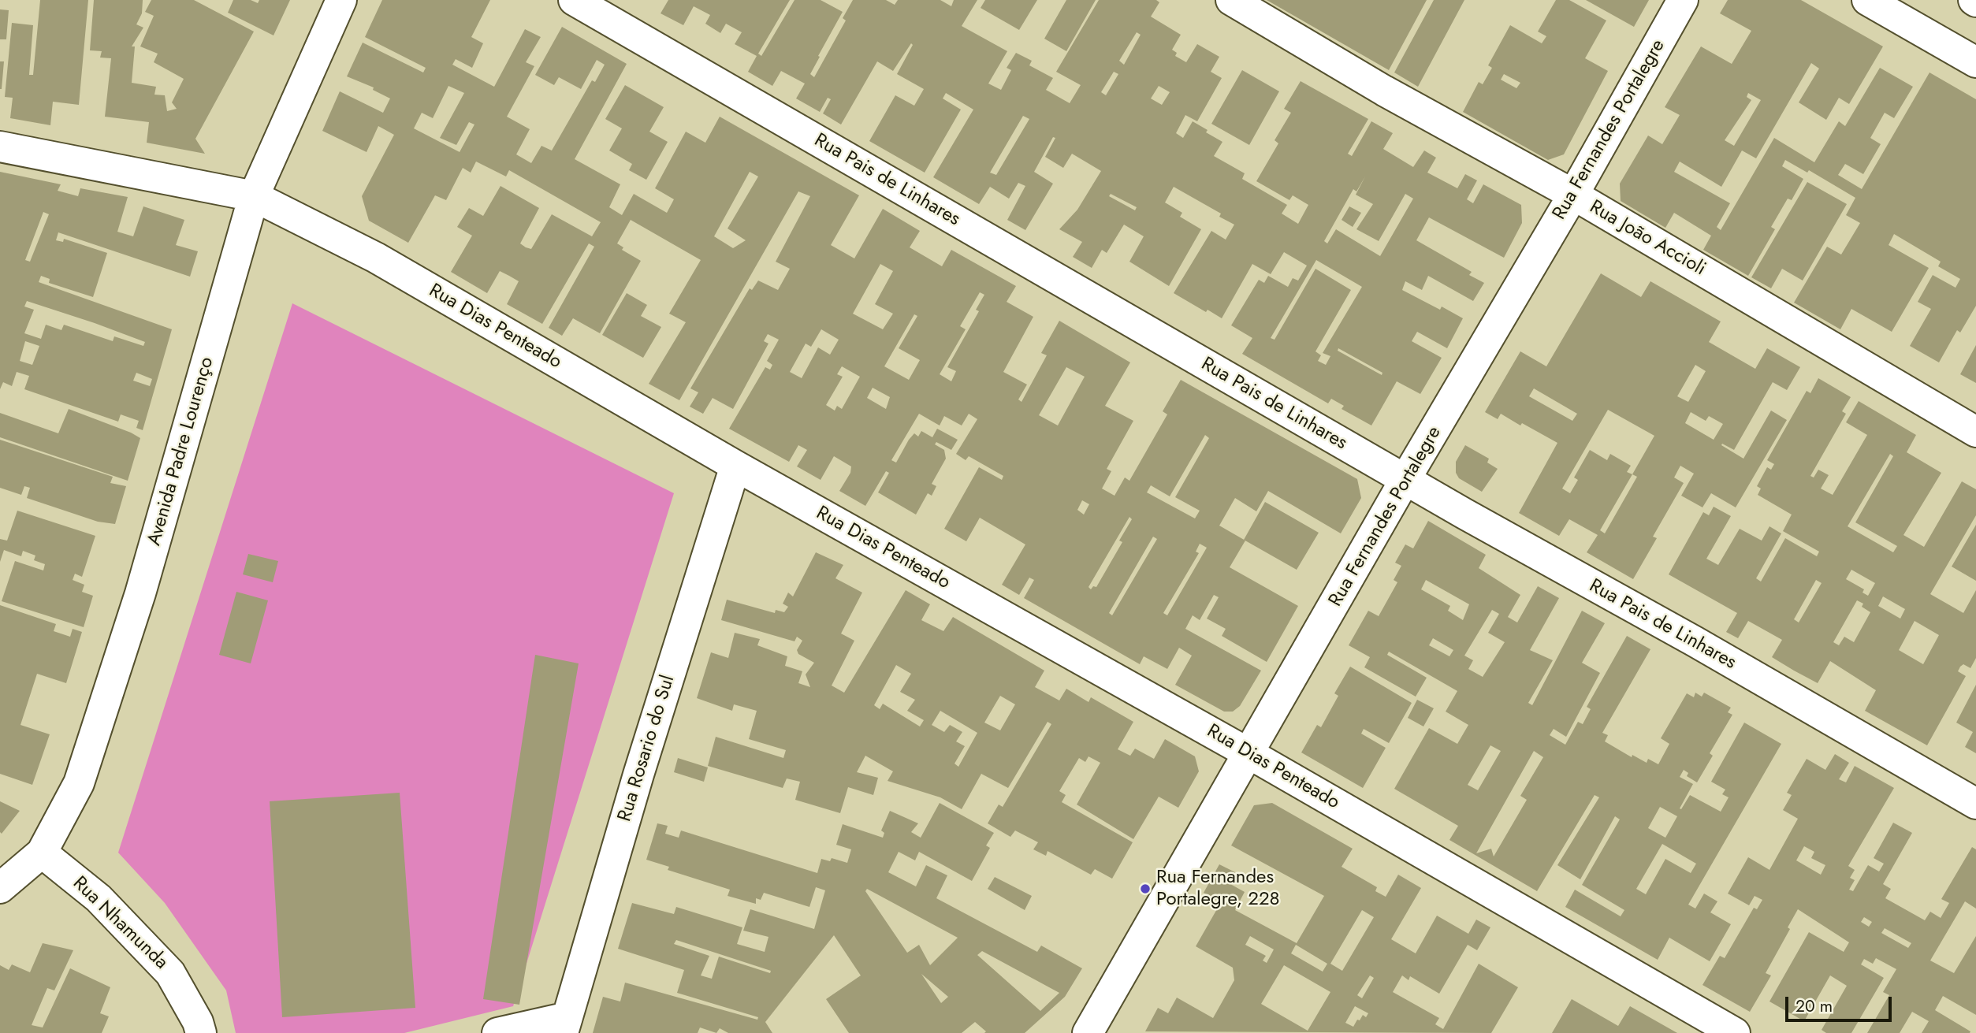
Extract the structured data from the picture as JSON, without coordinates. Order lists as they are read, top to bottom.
{
  "streets": {
    "street": [
      "Rua Fernandes Portalegre",
      "Rua Pais de Linhares",
      "Rua João Accioli",
      "Rua Dias Penteado",
      "Avenida Padre Lourenço",
      "Rua Rosario do Sul",
      "Rua Nhamunda"
    ]
  },
  "crossings": [
    ["Rua Fernandes Portalegre", "Rua Pais de Linhares"],
    ["Rua Fernandes Portalegre", "Rua João Accioli"],
    ["Rua Fernandes Portalegre", "Rua Dias Penteado"],
    ["Rua Dias Penteado", "Avenida Padre Lourenço"],
    ["Rua Dias Penteado", "Rua Rosario do Sul"],
    ["Avenida Padre Lourenço", "Rua Nhamunda"]
  ],
  "places": ["Rua Fernandes Portalegre, 228"],
  "scale_bar": "20 m"
}
